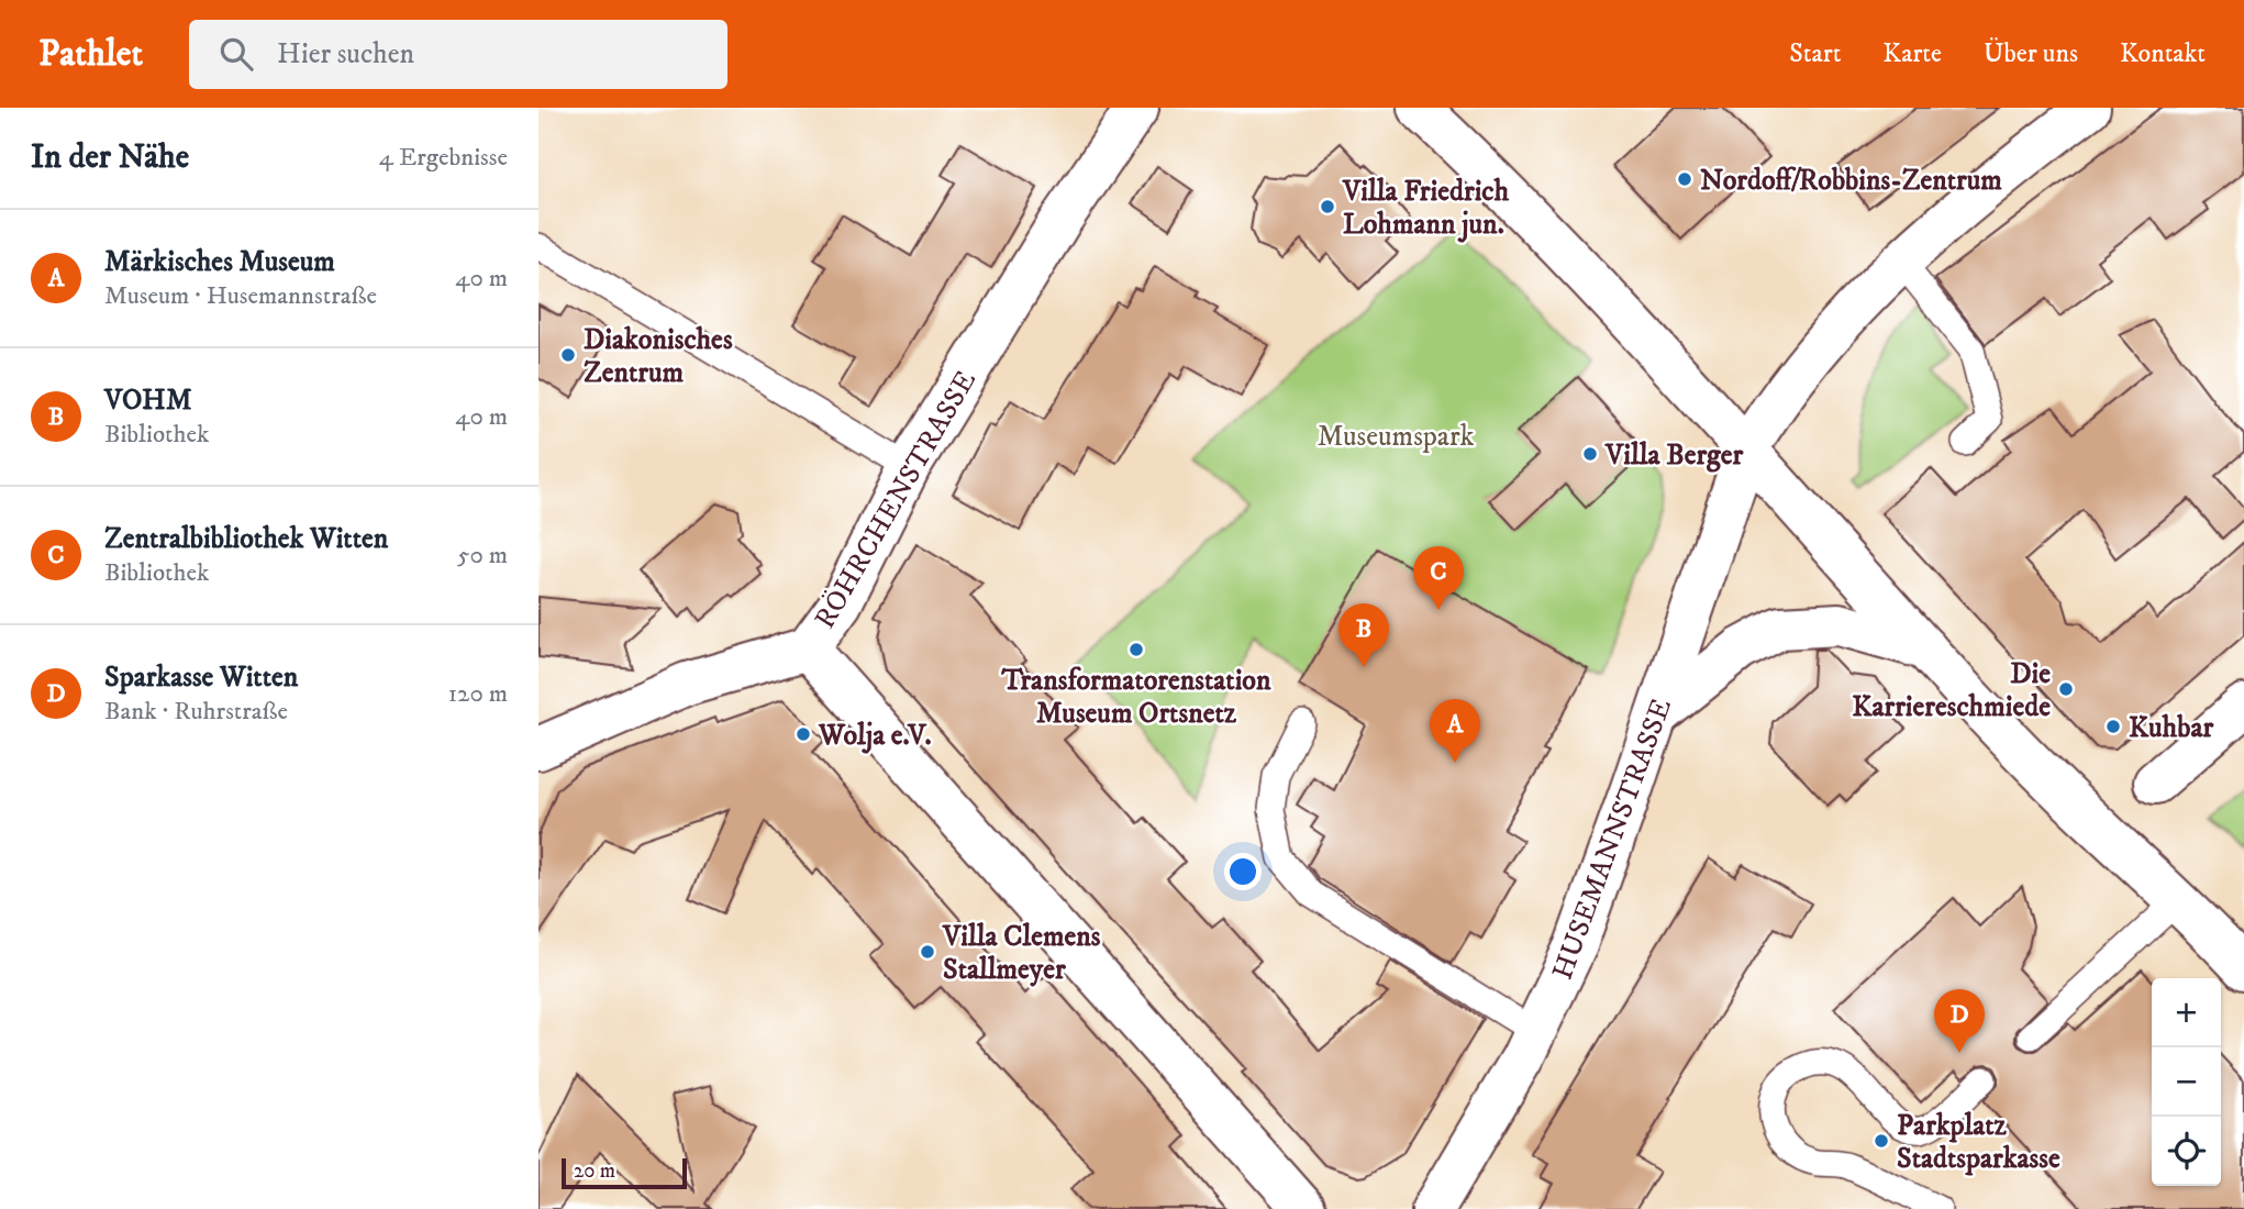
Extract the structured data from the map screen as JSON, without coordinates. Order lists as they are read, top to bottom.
{
  "streets": {
    "main road": ["RÖHRCHENSTRASSE", "HUSEMANNSTRASSE"]
  },
  "parks": ["Museumspark"],
  "places": [
    "Nordoff/Robbins-Zentrum",
    "Villa Friedrich Lohmann jun.",
    "Diakonisches Zentrum",
    "Villa Berger",
    "Transformatorenstation Museum Ortsnetz",
    "Die Karriereschmiede",
    "Kuhbar",
    "Wolja e.V.",
    "Villa Clemens Stallmeyer",
    "Parkplatz Stadtsparkasse"
  ],
  "scale_bar": "20 m",
  "page": {
    "header": "Pathlet",
    "search": "Hier suchen",
    "nav": [
      "Start",
      "Karte",
      "Über uns",
      "Kontakt"
    ],
    "heading": ["In der Nähe", "4 Ergebnisse"],
    "list": [
      {
        "mark": "A",
        "name": "Märkisches Museum",
        "note": "Museum · Husemannstraße",
        "value": "40 m"
      },
      {
        "mark": "B",
        "name": "VOHM",
        "note": "Bibliothek",
        "value": "40 m"
      },
      {
        "mark": "C",
        "name": "Zentralbibliothek Witten",
        "note": "Bibliothek",
        "value": "50 m"
      },
      {
        "mark": "D",
        "name": "Sparkasse Witten",
        "note": "Bank · Ruhrstraße",
        "value": "120 m"
      }
    ],
    "pins": [
      "C",
      "B",
      "A",
      "D"
    ],
    "map_buttons": ["+", "−"],
    "scale": "20 m"
  }
}
